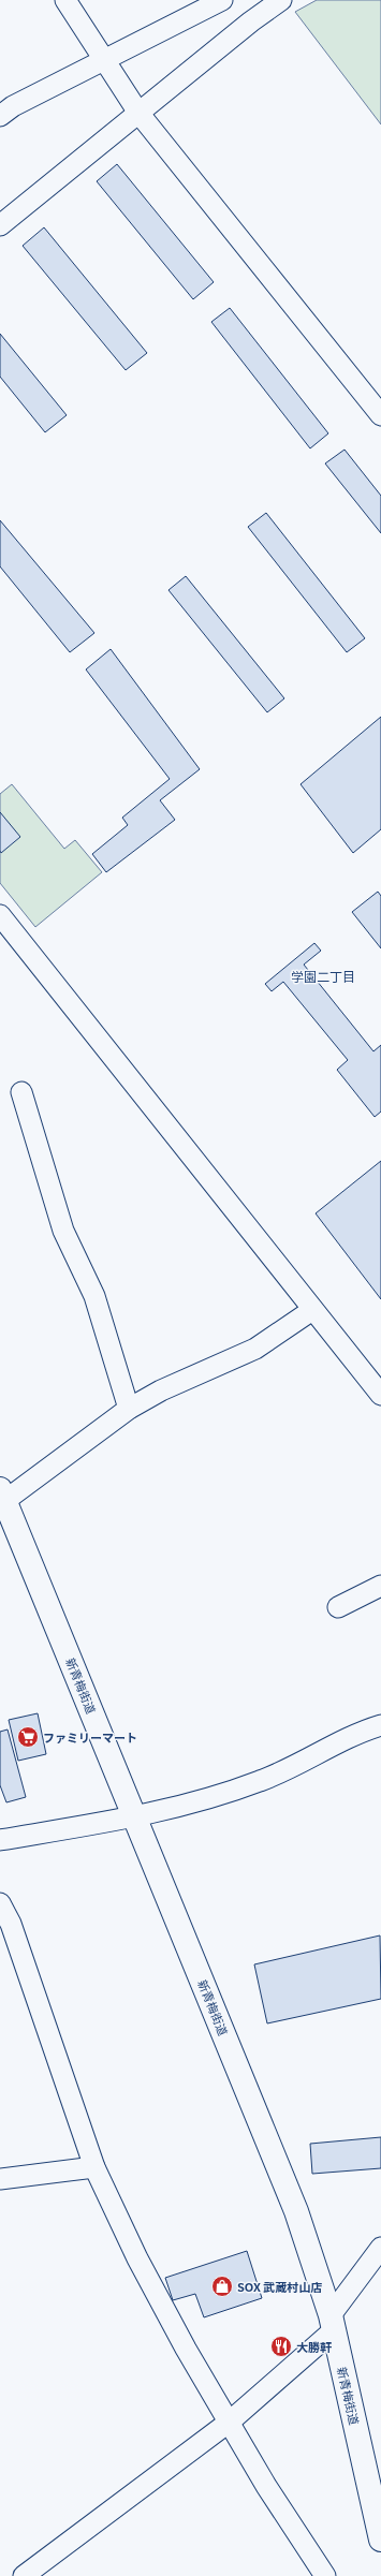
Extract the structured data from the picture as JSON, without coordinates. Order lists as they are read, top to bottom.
{
  "streets": {
    "main road": ["新青梅街道"]
  },
  "districts": ["学園二丁目"],
  "places": {
    "supermarket": ["ファミリーマート"],
    "shop": ["SOX 武蔵村山店"],
    "restaurant": ["大勝軒"]
  }
}
